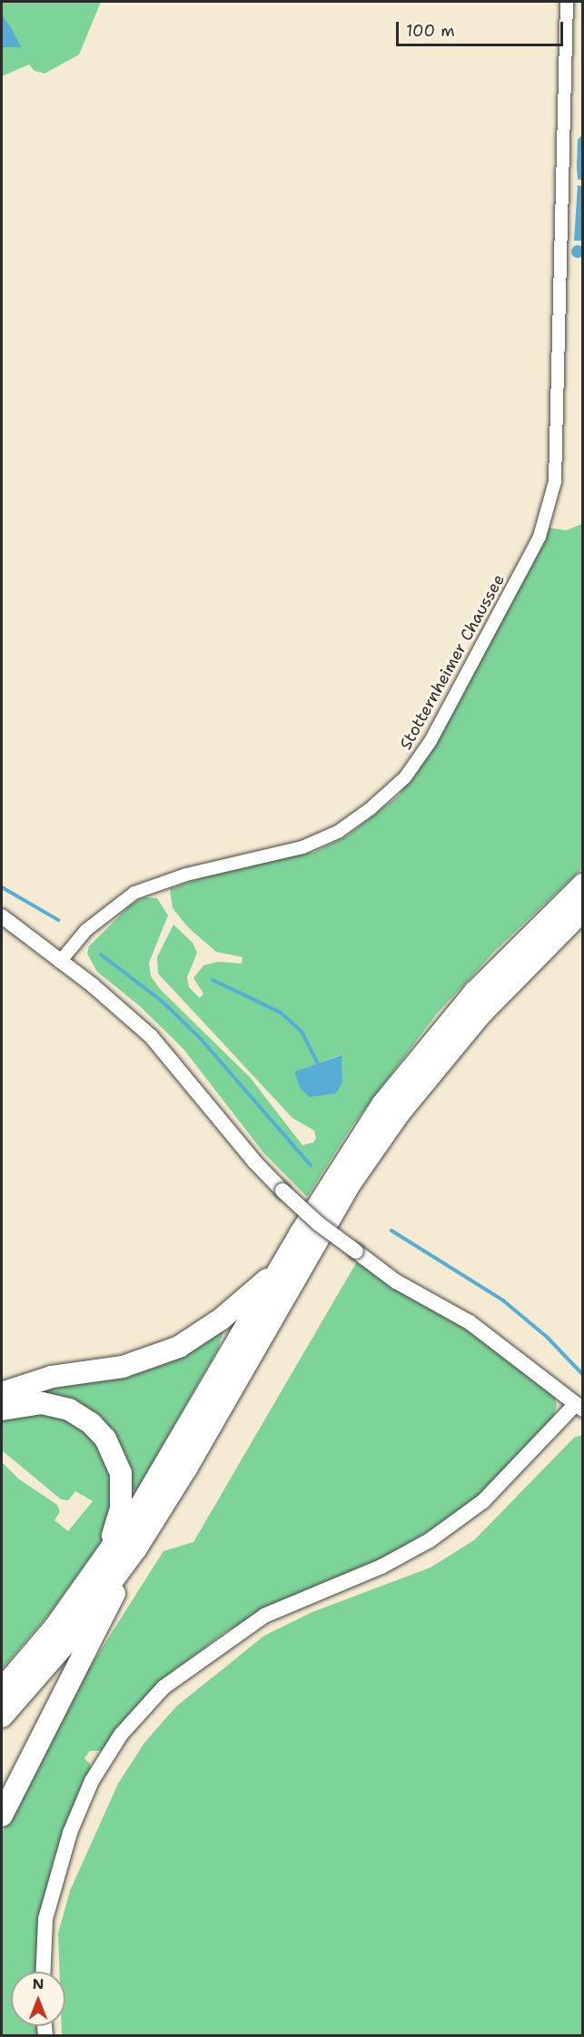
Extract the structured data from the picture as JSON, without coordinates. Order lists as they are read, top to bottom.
{
  "streets": {
    "street": ["Stotternheimer Chaussee"]
  },
  "scale_bar": "100 m",
  "north": "top"
}
